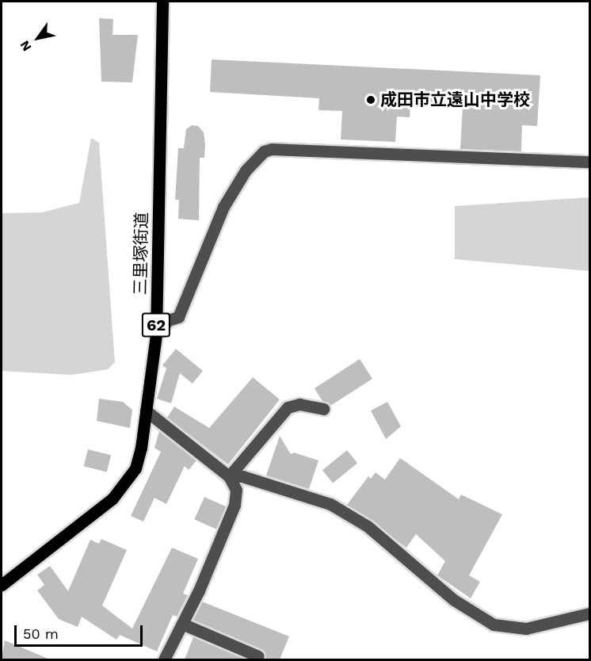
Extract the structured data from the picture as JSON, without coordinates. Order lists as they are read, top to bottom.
{
  "streets": {
    "main road": ["三里塚街道", "62"]
  },
  "places": ["成田市立遠山中学校"],
  "scale_bar": "50 m",
  "north": "bottom left"
}
